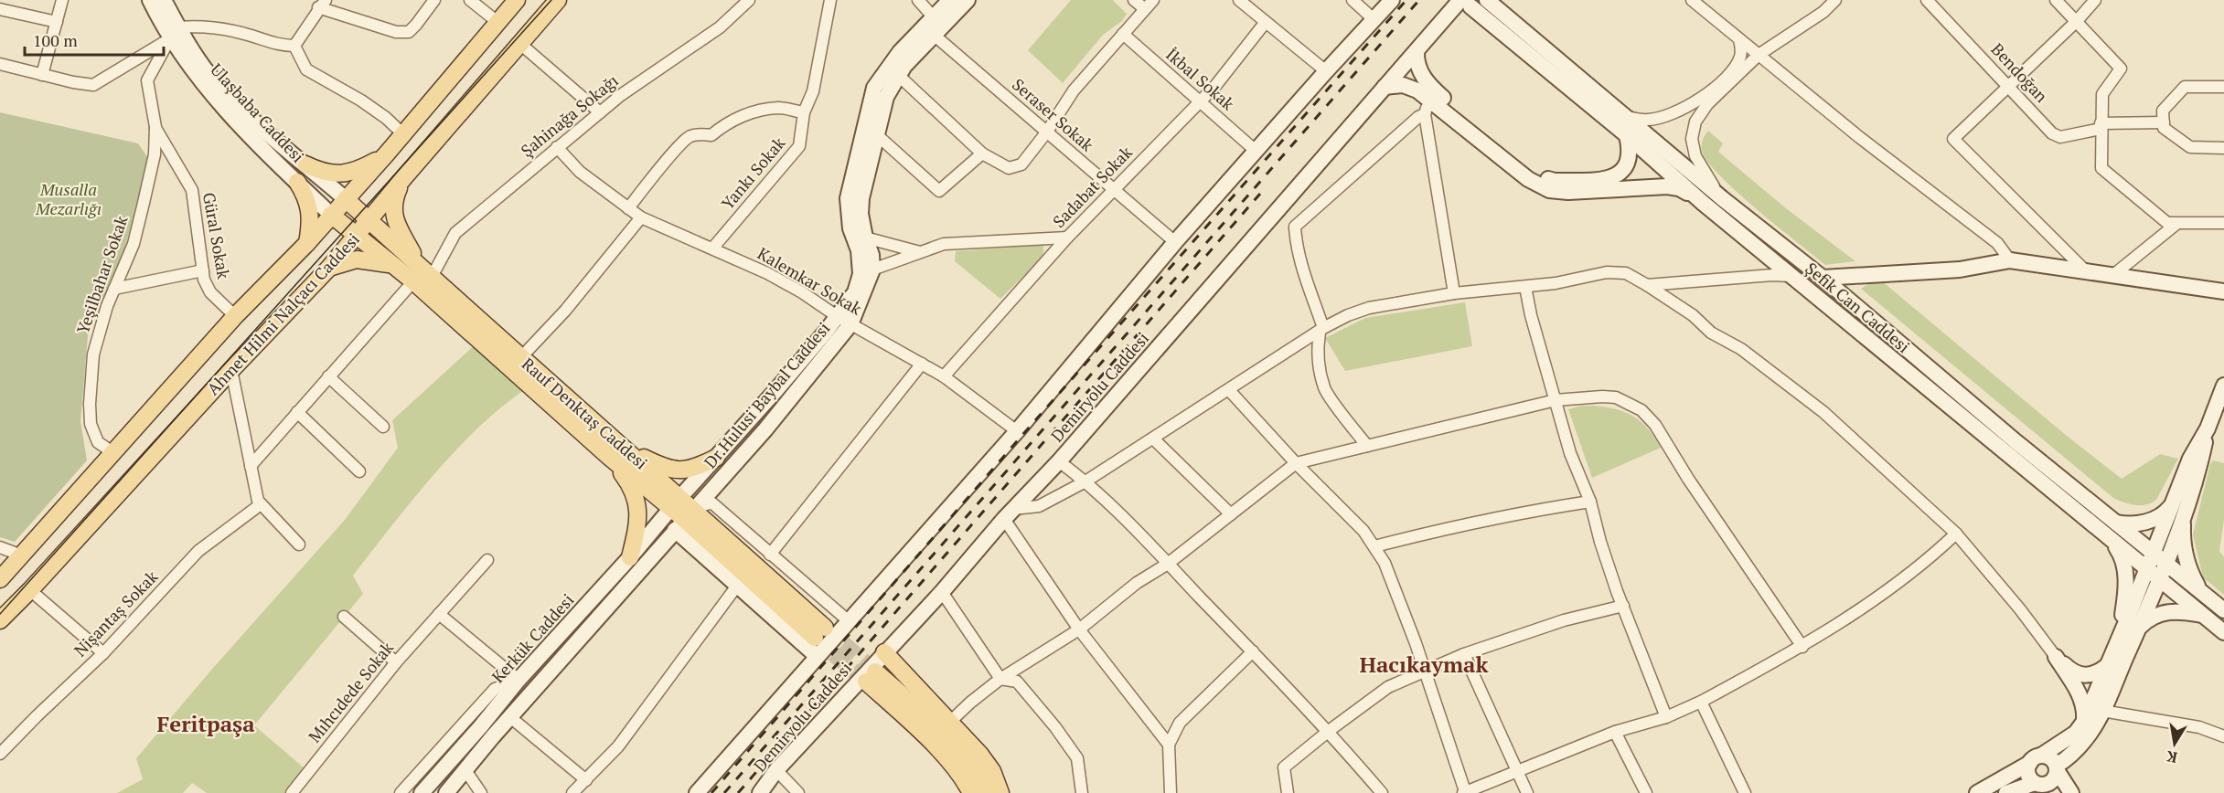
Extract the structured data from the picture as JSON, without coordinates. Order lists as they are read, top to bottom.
{
  "streets": {
    "main road": [
      "Ulaşbaba Caddesi",
      "Şefik Can Caddesi",
      "Ahmet Hilmi Nalçacı Caddesi",
      "Demiryolu Caddesi",
      "Dr.Hulusi Baybal Caddesi",
      "Rauf Denktaş Caddesi",
      "Kerkük Caddesi"
    ],
    "street": [
      "Bendoğan",
      "İkbal Sokak",
      "Seraser Sokak",
      "Şahinağa Sokağı",
      "Yankı Sokak",
      "Sadabat Sokak",
      "Güral Sokak",
      "Yeşilbahar Sokak",
      "Kalemkar Sokak",
      "Nişantaş Sokak",
      "Mıhcıdede Sokak"
    ]
  },
  "crossings": [
    ["İkbal Sokak", "Sadabat Sokak"],
    ["İkbal Sokak", "Demiryolu Caddesi"],
    ["Ulaşbaba Caddesi", "Yeşilbahar Sokak"],
    ["Ulaşbaba Caddesi", "Ahmet Hilmi Nalçacı Caddesi"],
    ["Ulaşbaba Caddesi", "Rauf Denktaş Caddesi"],
    ["Seraser Sokak", "Sadabat Sokak"],
    ["Seraser Sokak", "Demiryolu Caddesi"],
    ["Şahinağa Sokağı", "Kalemkar Sokak"],
    ["Şahinağa Sokağı", "Rauf Denktaş Caddesi"],
    ["Yankı Sokak", "Kalemkar Sokak"],
    ["Sadabat Sokak", "Kalemkar Sokak"],
    ["Güral Sokak", "Yeşilbahar Sokak"],
    ["Güral Sokak", "Ahmet Hilmi Nalçacı Caddesi"],
    ["Yeşilbahar Sokak", "Ahmet Hilmi Nalçacı Caddesi"],
    ["Kalemkar Sokak", "Demiryolu Caddesi"],
    ["Kalemkar Sokak", "Dr.Hulusi Baybal Caddesi"],
    ["Şefik Can Caddesi", "Demiryolu Caddesi"],
    ["Ahmet Hilmi Nalçacı Caddesi", "Rauf Denktaş Caddesi"],
    ["Dr.Hulusi Baybal Caddesi", "Rauf Denktaş Caddesi"],
    ["Dr.Hulusi Baybal Caddesi", "Kerkük Caddesi"],
    ["Rauf Denktaş Caddesi", "Kerkük Caddesi"]
  ],
  "districts": ["Hacıkaymak", "Feritpaşa"],
  "parks": ["Musalla Mezarlığı"],
  "scale_bar": "100 m",
  "north": "bottom"
}
